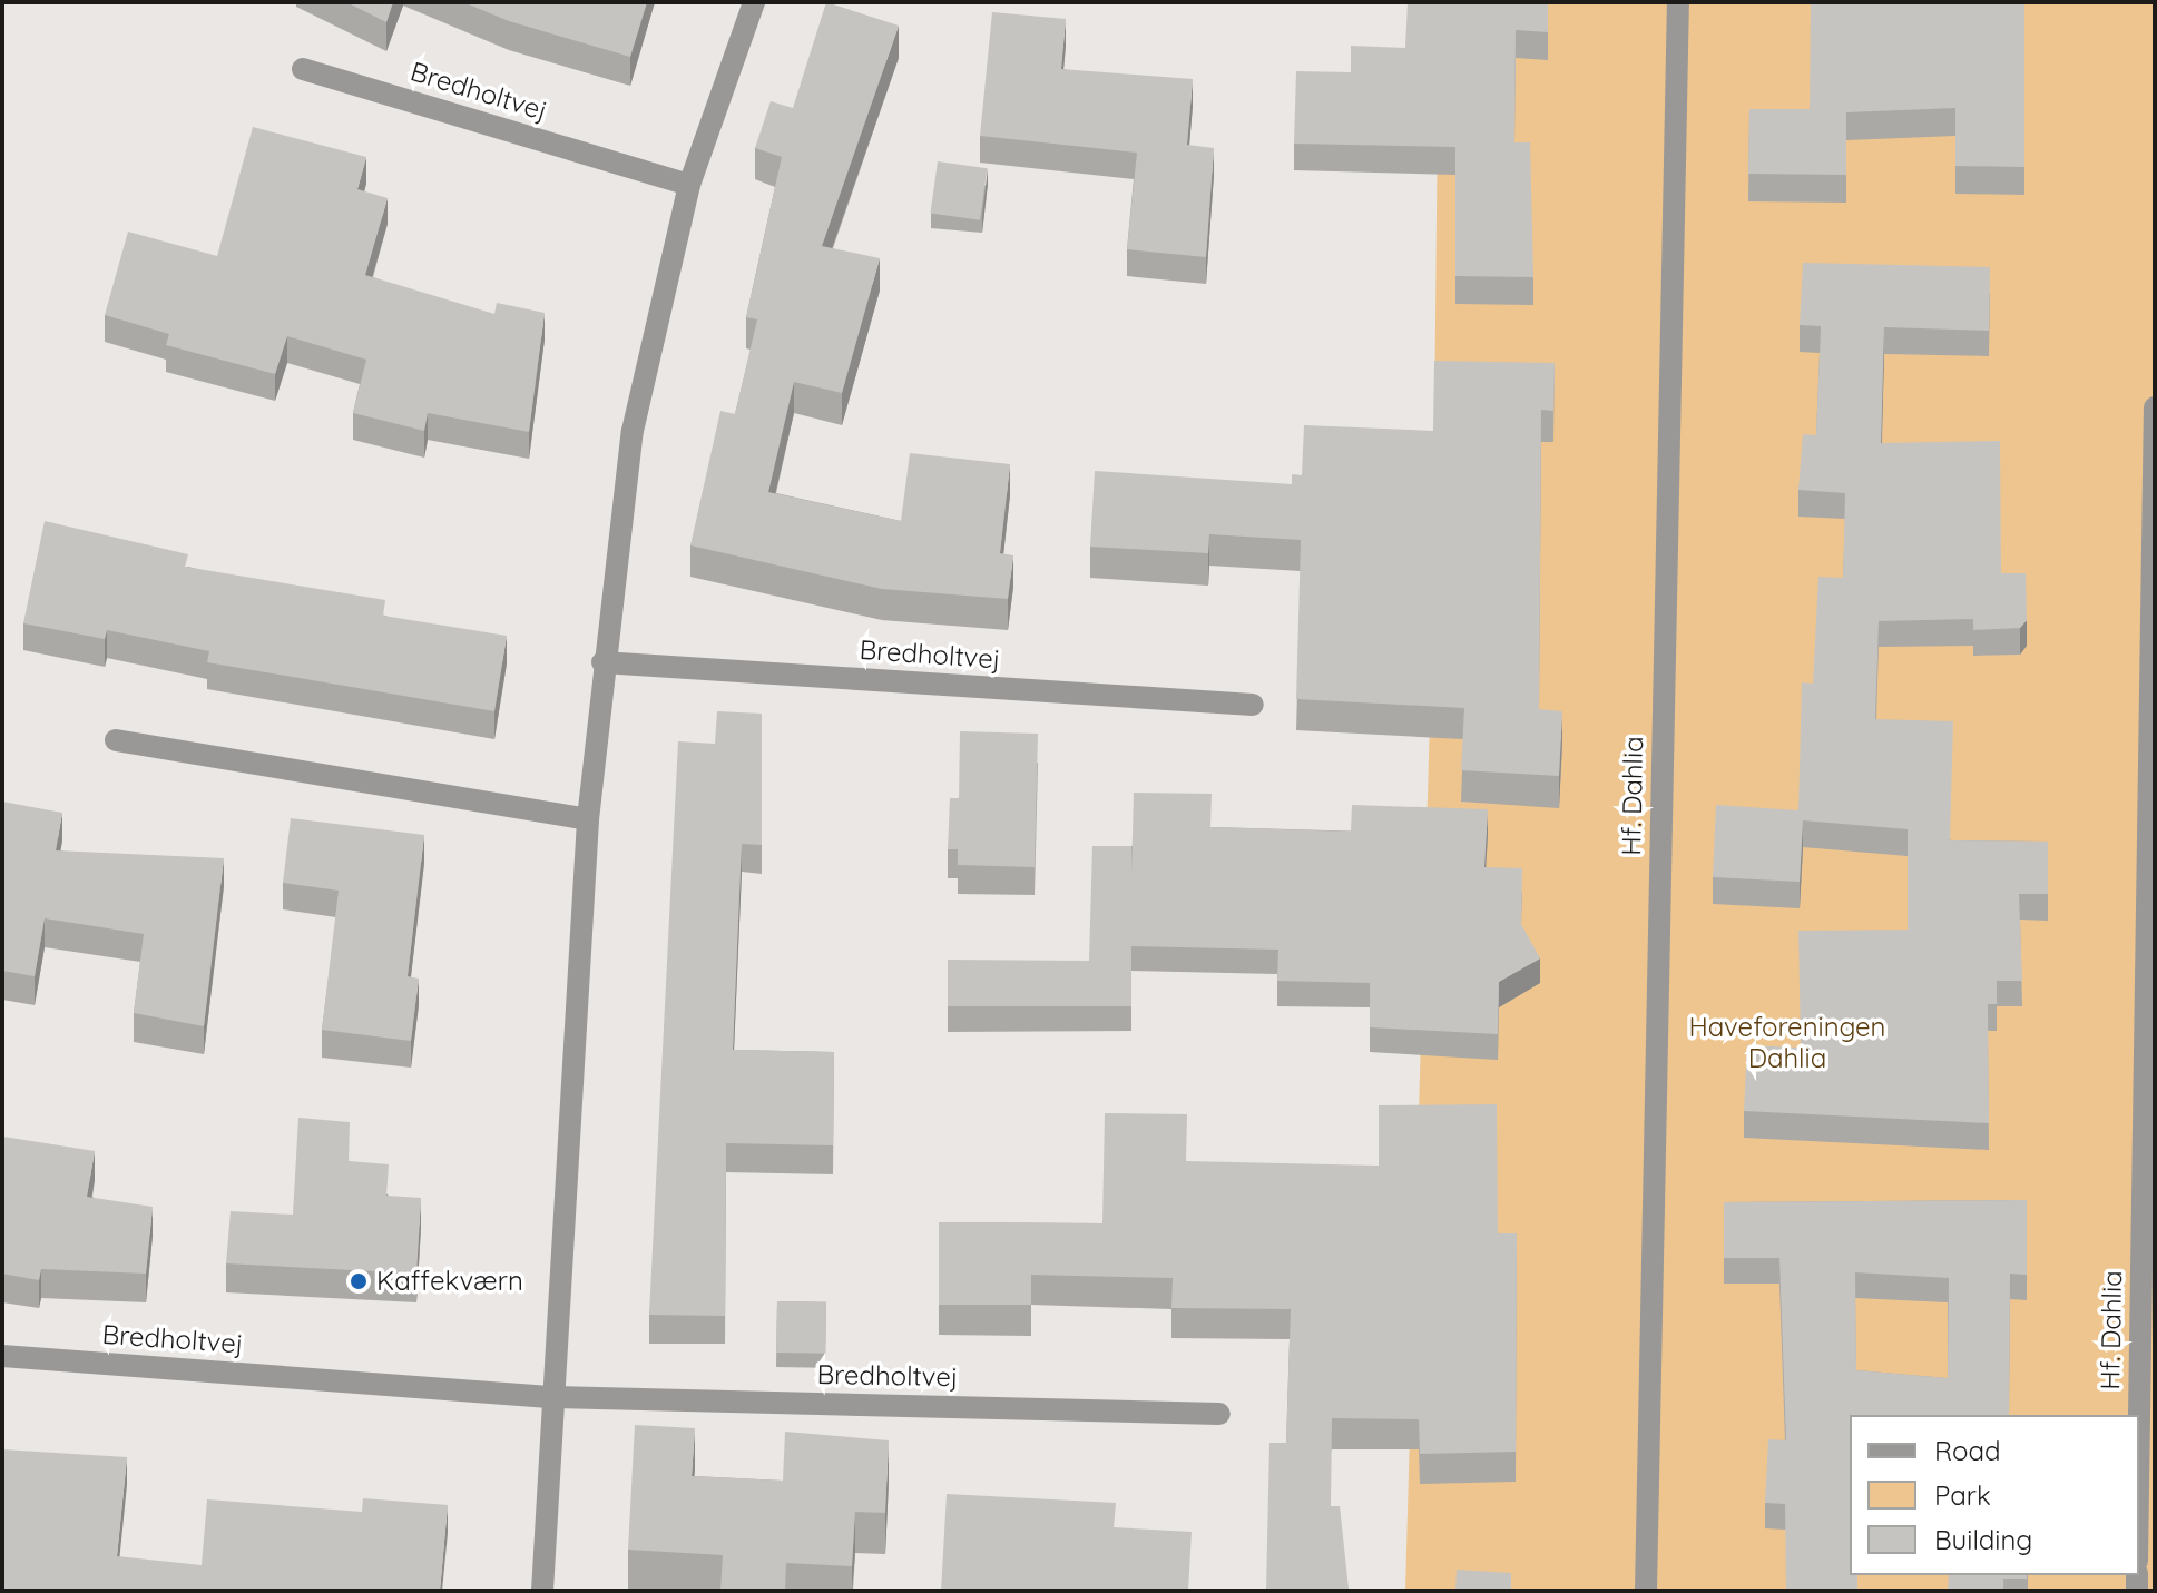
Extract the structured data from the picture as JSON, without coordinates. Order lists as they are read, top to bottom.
{
  "streets": {
    "street": ["Bredholtvej", "Hf. Dahlia"]
  },
  "parks": ["Haveforeningen Dahlia"],
  "places": ["Kaffekværn"],
  "legend": ["Road", "Park", "Building"]
}
